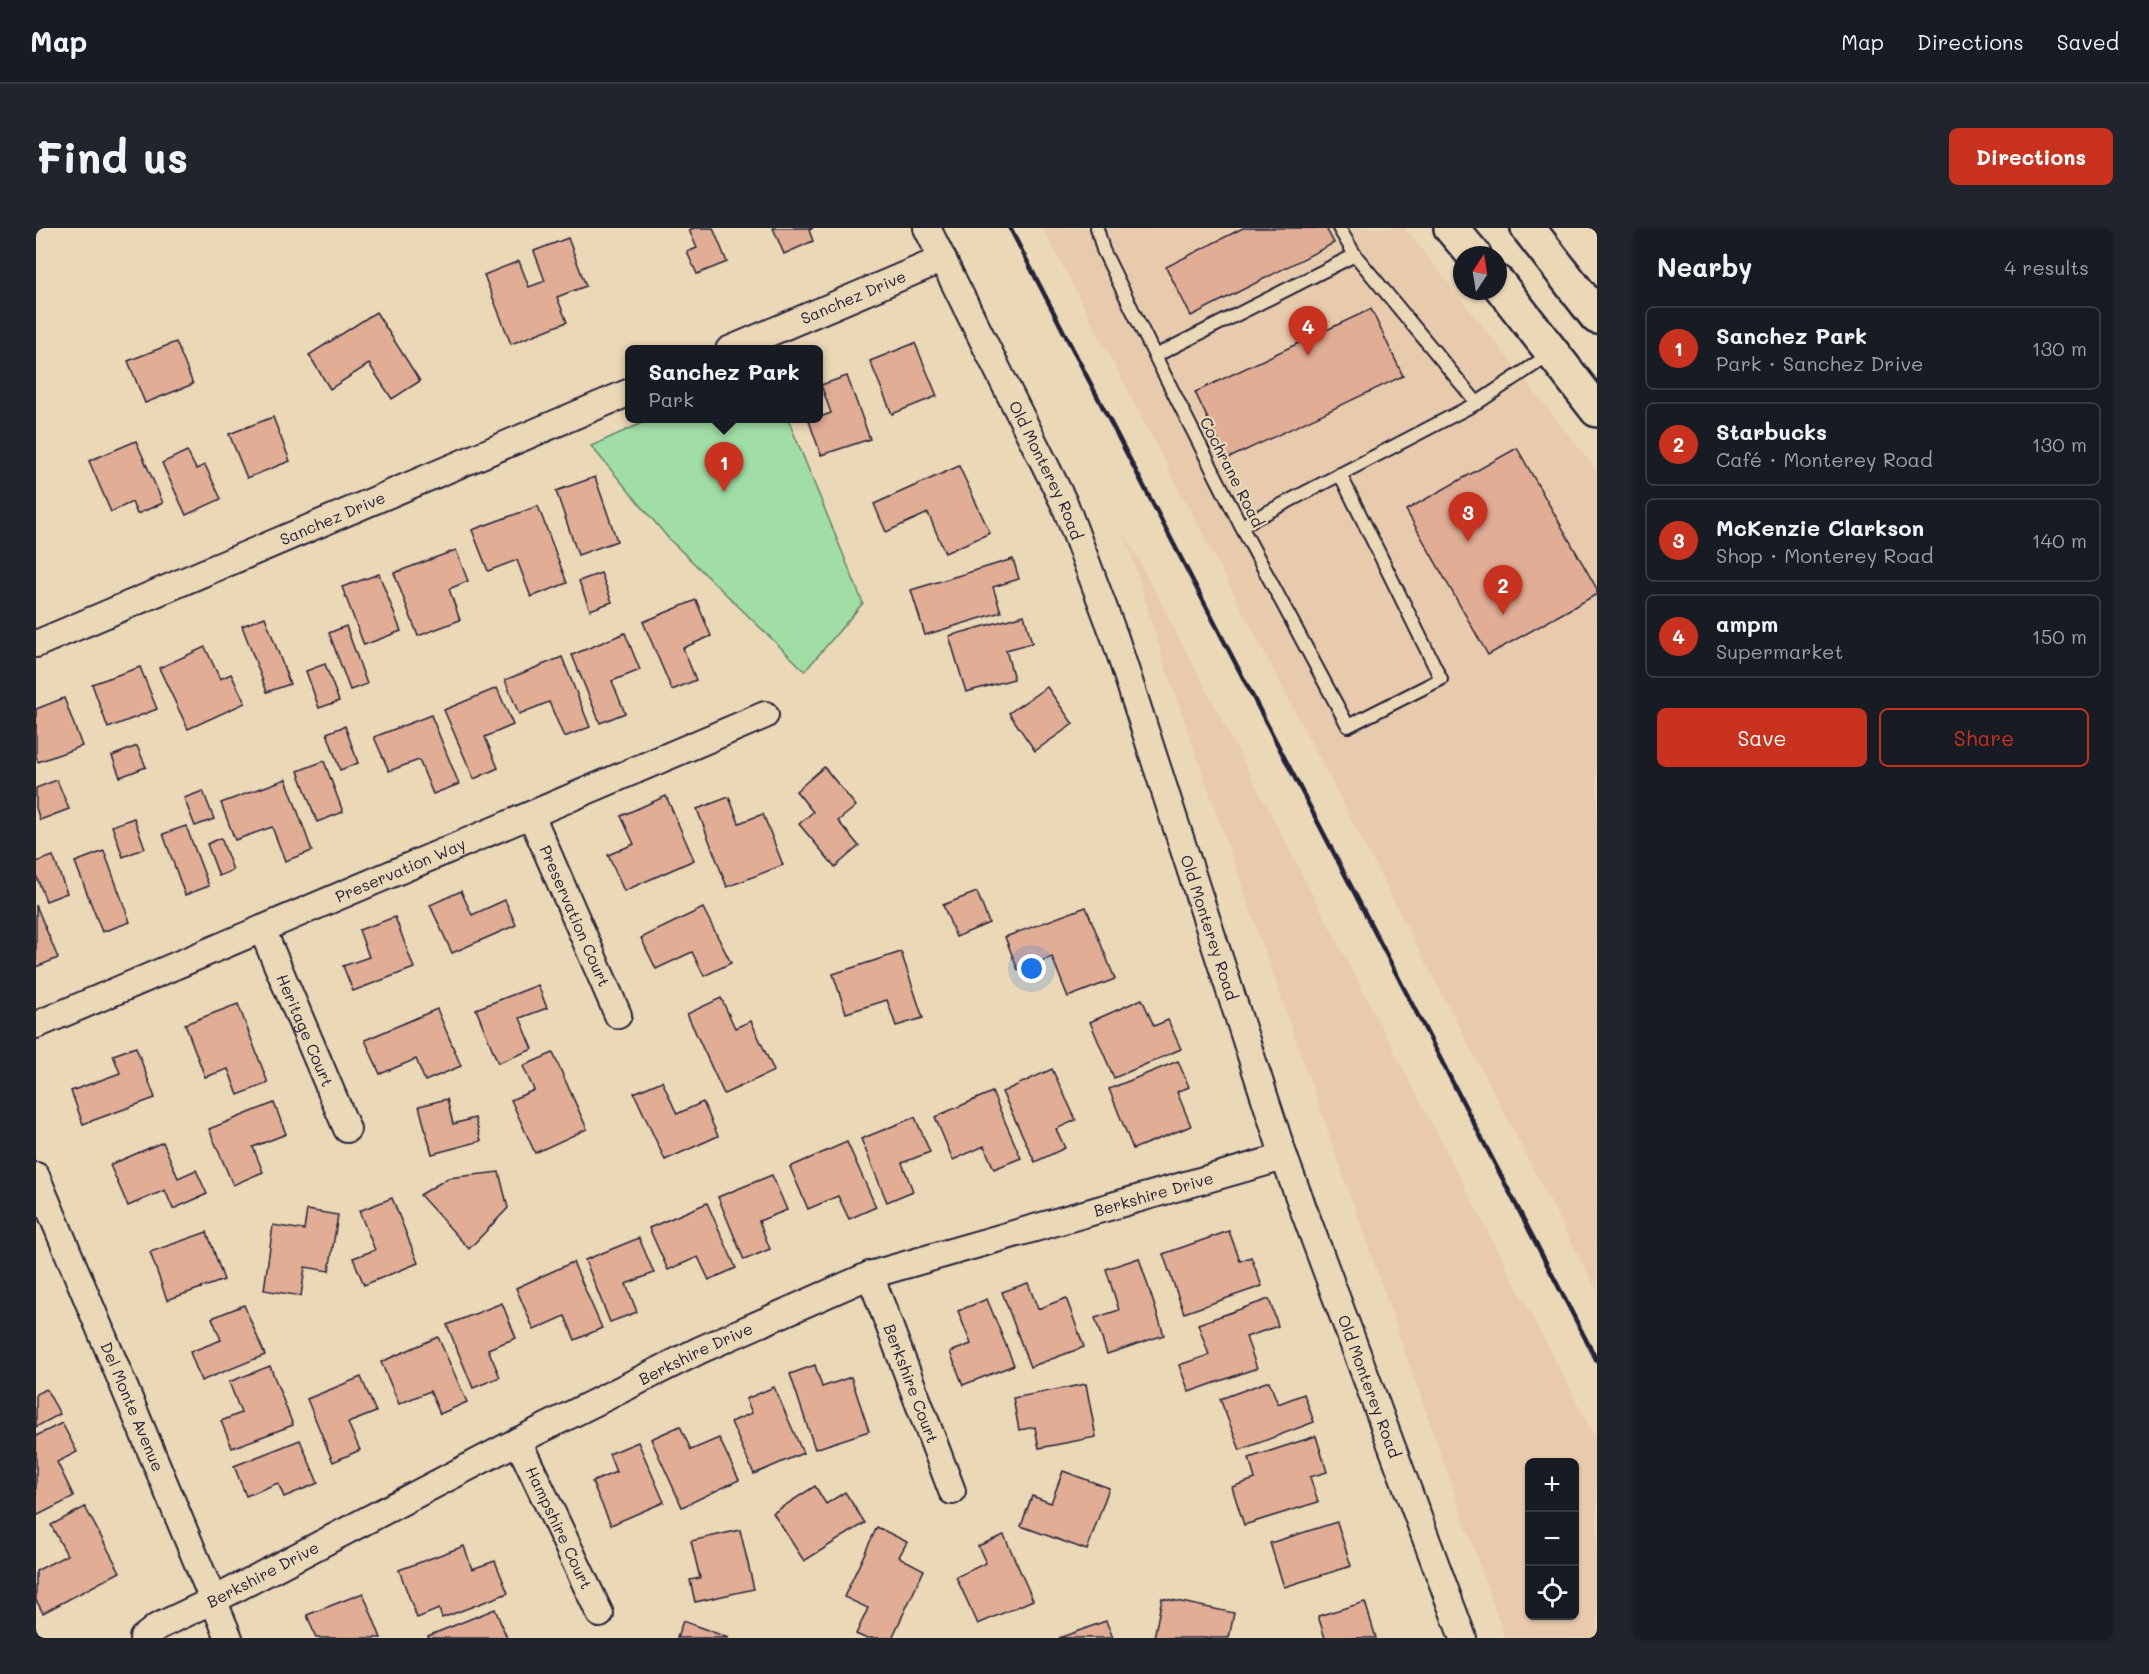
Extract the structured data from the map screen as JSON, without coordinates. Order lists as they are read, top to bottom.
{
  "streets": {
    "street": [
      "Sanchez Drive",
      "Old Monterey Road",
      "Preservation Way",
      "Preservation Court",
      "Heritage Court",
      "Berkshire Drive",
      "Berkshire Court",
      "Del Monte Avenue",
      "Hampshire Court"
    ],
    "lane": ["Cochrane Road"]
  },
  "crossings": [
    ["Sanchez Drive", "Old Monterey Road"],
    ["Old Monterey Road", "Berkshire Drive"],
    ["Preservation Way", "Preservation Court"],
    ["Preservation Way", "Heritage Court"],
    ["Berkshire Drive", "Berkshire Court"],
    ["Berkshire Drive", "Del Monte Avenue"],
    ["Berkshire Drive", "Hampshire Court"]
  ],
  "north": "top",
  "page": {
    "header": "Map",
    "nav": ["Map", "Directions", "Saved"],
    "buttons": [
      "Directions",
      ["Save", "Share"]
    ],
    "title": "Find us",
    "heading": ["Nearby", "4 results"],
    "pins": [
      "4",
      "1",
      "3",
      "2"
    ],
    "list": [
      {
        "mark": "1",
        "name": "Sanchez Park",
        "note": "Park · Sanchez Drive",
        "value": "130 m"
      },
      {
        "mark": "2",
        "name": "Starbucks",
        "note": "Café · Monterey Road",
        "value": "130 m"
      },
      {
        "mark": "3",
        "name": "McKenzie Clarkson",
        "note": "Shop · Monterey Road",
        "value": "140 m"
      },
      {
        "mark": "4",
        "name": "ampm",
        "note": "Supermarket",
        "value": "150 m"
      }
    ],
    "popup": ["Sanchez Park", "Park"],
    "map_buttons": ["+", "−"]
  }
}
